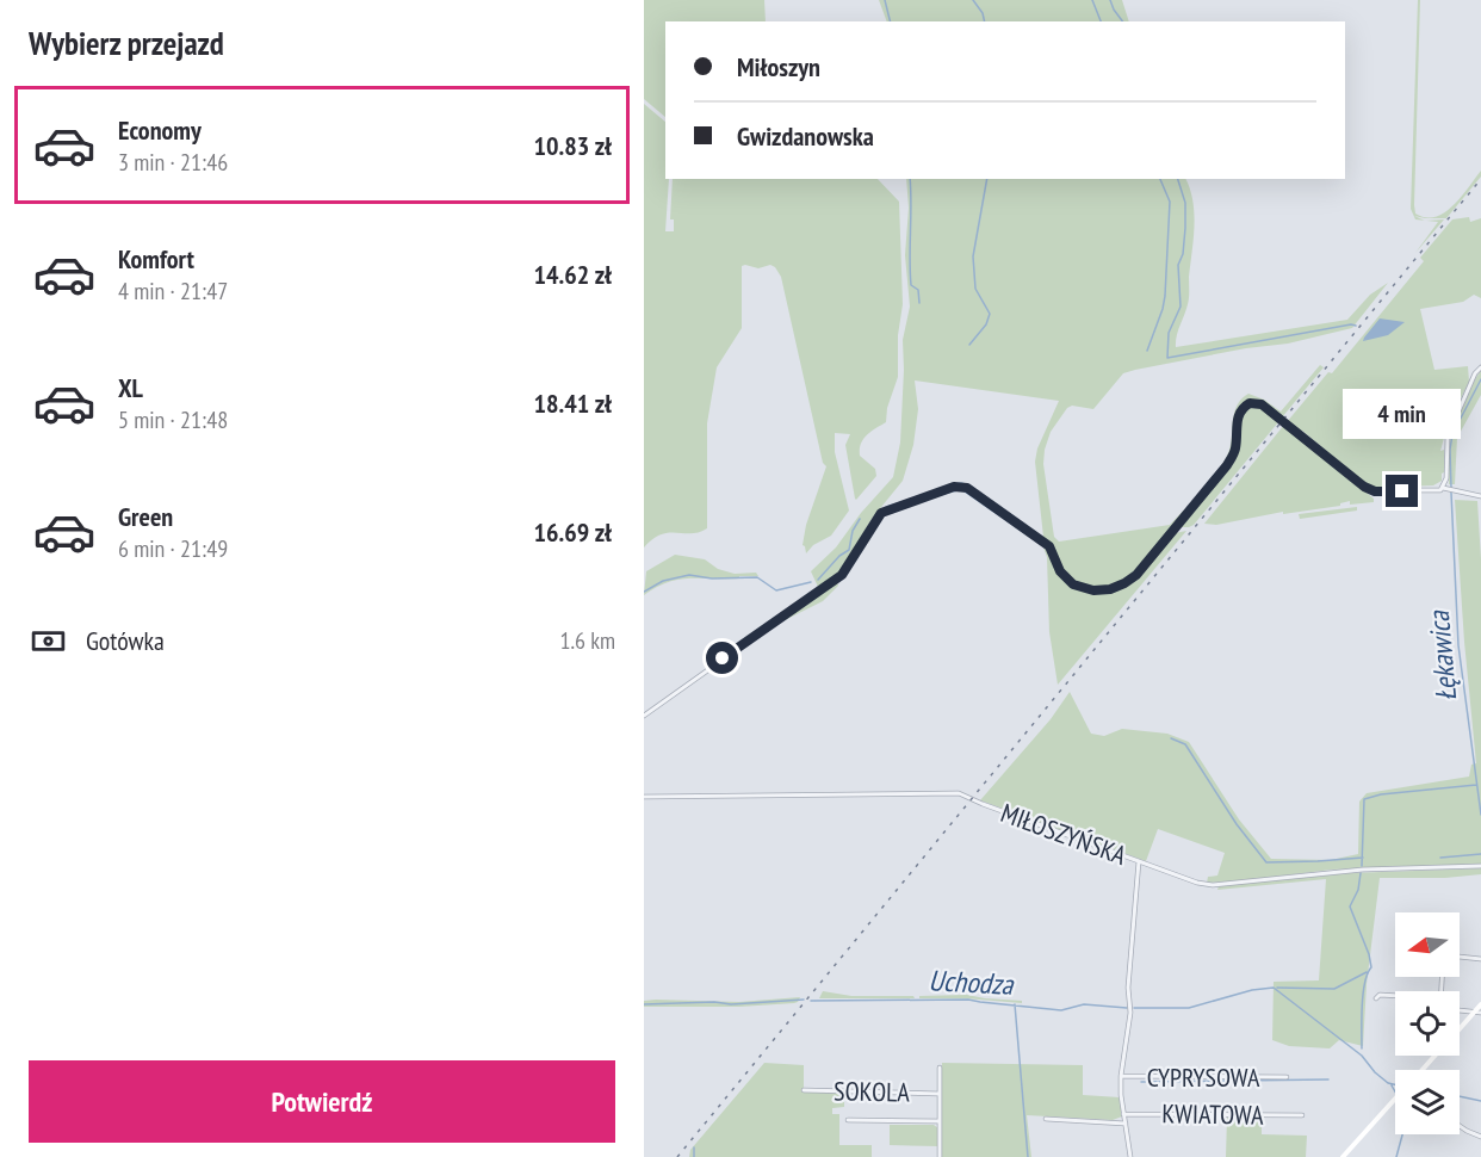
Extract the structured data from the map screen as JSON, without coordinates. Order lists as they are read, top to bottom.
{
  "streets": {
    "street": [
      "MIŁOSZYŃSKA",
      "CYPRYSOWA",
      "SOKOLA",
      "KWIATOWA"
    ]
  },
  "water": ["Łękawica", "Uchodza"],
  "north": "left",
  "page": {
    "heading": "Wybierz przejazd",
    "banner": ["Miłoszyn", "Gwizdanowska"],
    "list": [
      {
        "name": "Economy",
        "note": "3 min · 21:46",
        "value": "10.83 zł"
      },
      {
        "name": "Komfort",
        "note": "4 min · 21:47",
        "value": "14.62 zł"
      },
      {
        "name": "XL",
        "note": "5 min · 21:48",
        "value": "18.41 zł"
      },
      {
        "name": "Green",
        "note": "6 min · 21:49",
        "value": "16.69 zł"
      }
    ],
    "bubble": "4 min",
    "pay": ["Gotówka", "1.6 km"],
    "buttons": "Potwierdź"
  }
}
